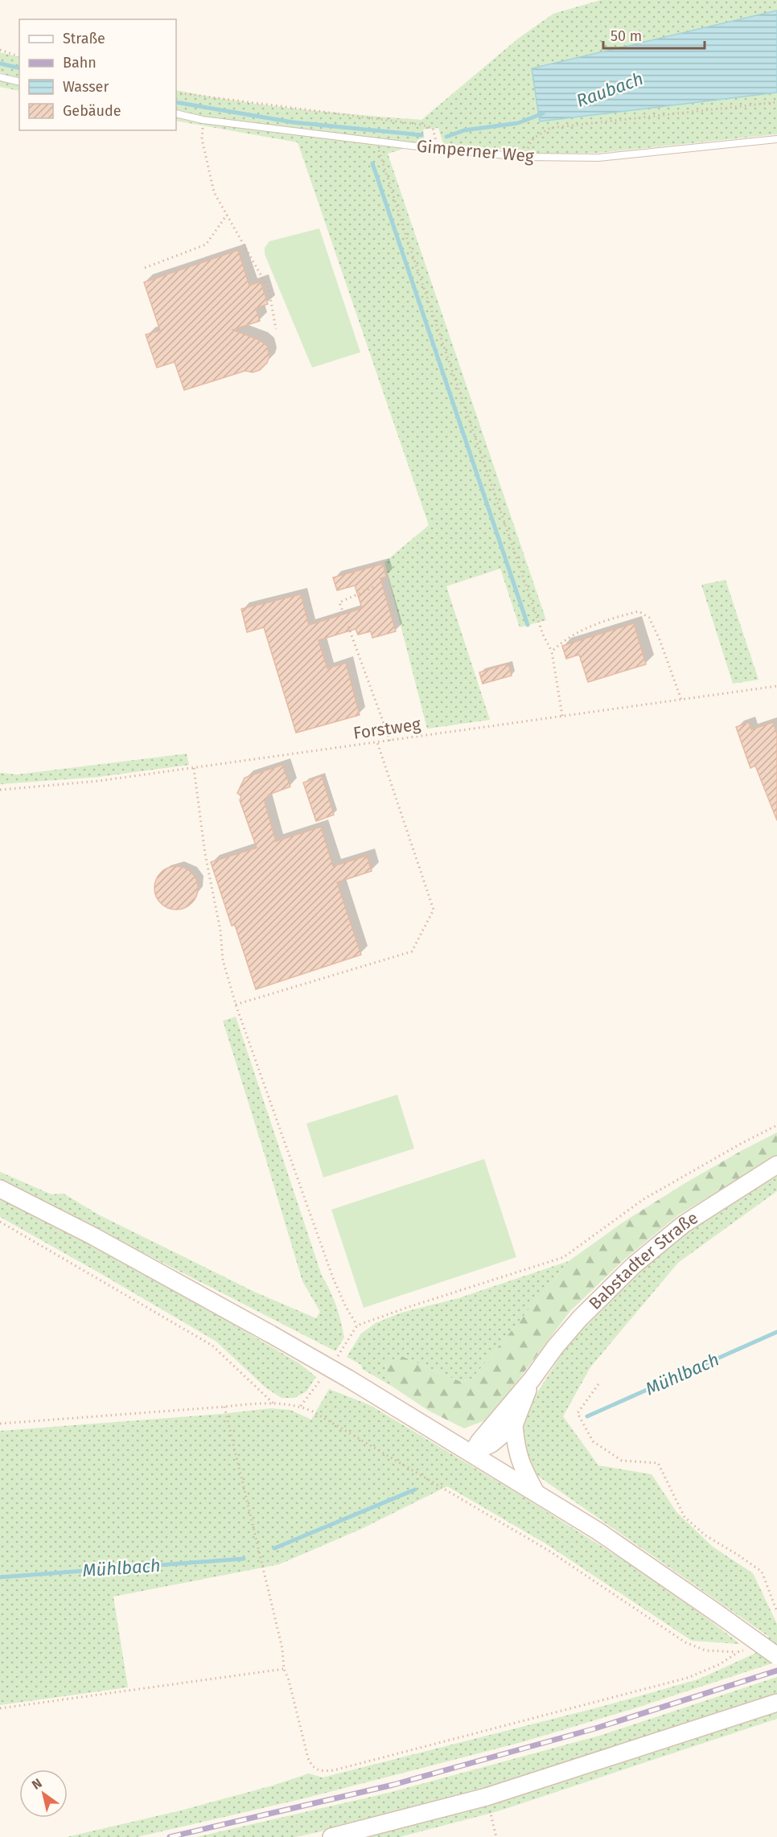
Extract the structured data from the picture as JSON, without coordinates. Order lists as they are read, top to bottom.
{
  "streets": {
    "street": ["Babstadter Straße"],
    "lane": ["Gimperner Weg"],
    "path": ["Forstweg"]
  },
  "water": ["Raubach", "Mühlbach"],
  "legend": [
    "Straße",
    "Bahn",
    "Wasser",
    "Gebäude"
  ],
  "scale_bar": "50 m",
  "north": "top left"
}
